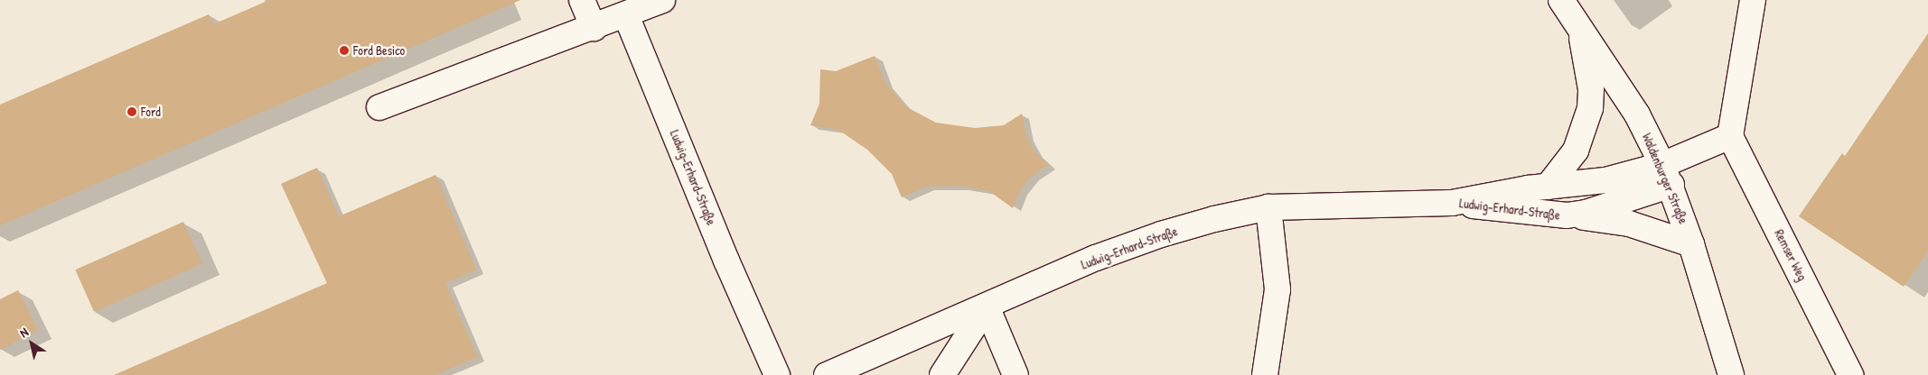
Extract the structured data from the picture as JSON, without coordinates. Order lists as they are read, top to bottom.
{
  "streets": {
    "street": ["Ludwig-Erhard-Straße", "Waldenburger Straße", "Remser Weg"]
  },
  "crossings": [
    ["Ludwig-Erhard-Straße", "Waldenburger Straße"]
  ],
  "places": ["Ford Besico", "Ford"],
  "north": "top left"
}
